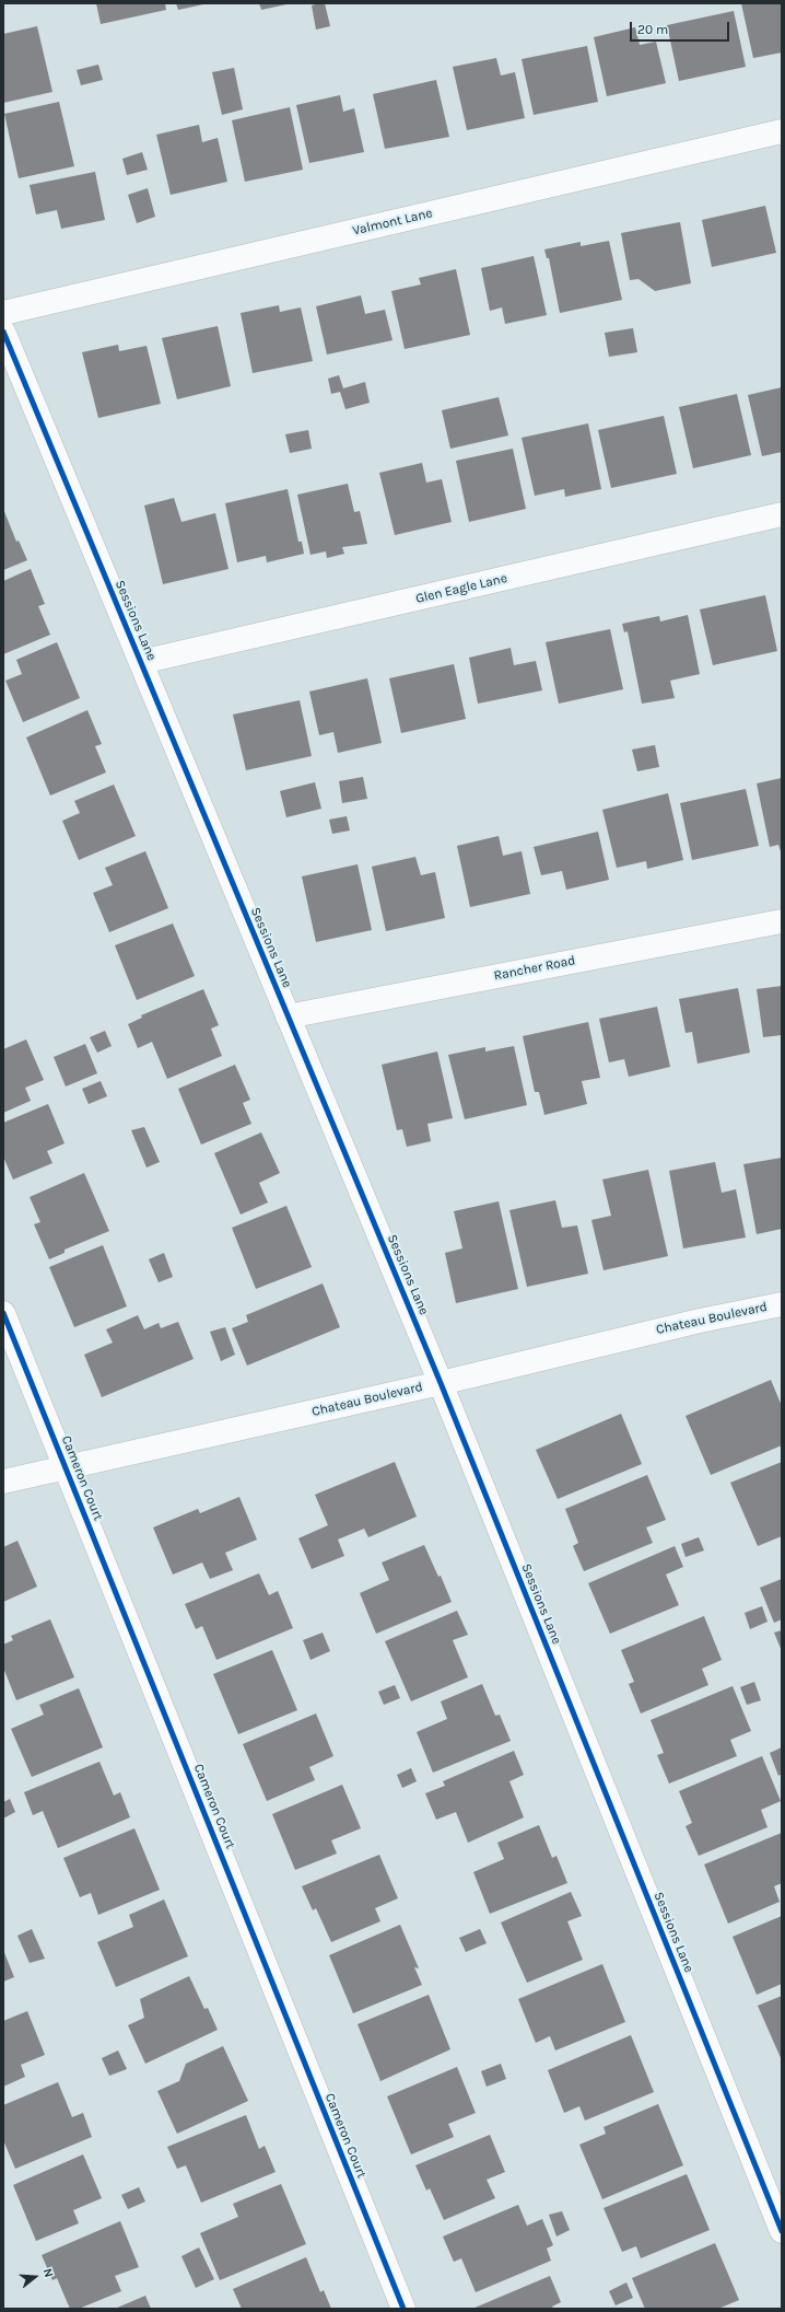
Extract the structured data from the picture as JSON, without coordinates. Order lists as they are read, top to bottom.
{
  "streets": {
    "street": [
      "Valmont Lane",
      "Glen Eagle Lane",
      "Sessions Lane",
      "Rancher Road",
      "Chateau Boulevard",
      "Cameron Court"
    ]
  },
  "crossings": [
    ["Glen Eagle Lane", "Sessions Lane"],
    ["Sessions Lane", "Rancher Road"],
    ["Sessions Lane", "Chateau Boulevard"],
    ["Chateau Boulevard", "Cameron Court"]
  ],
  "scale_bar": "20 m",
  "north": "right"
}
